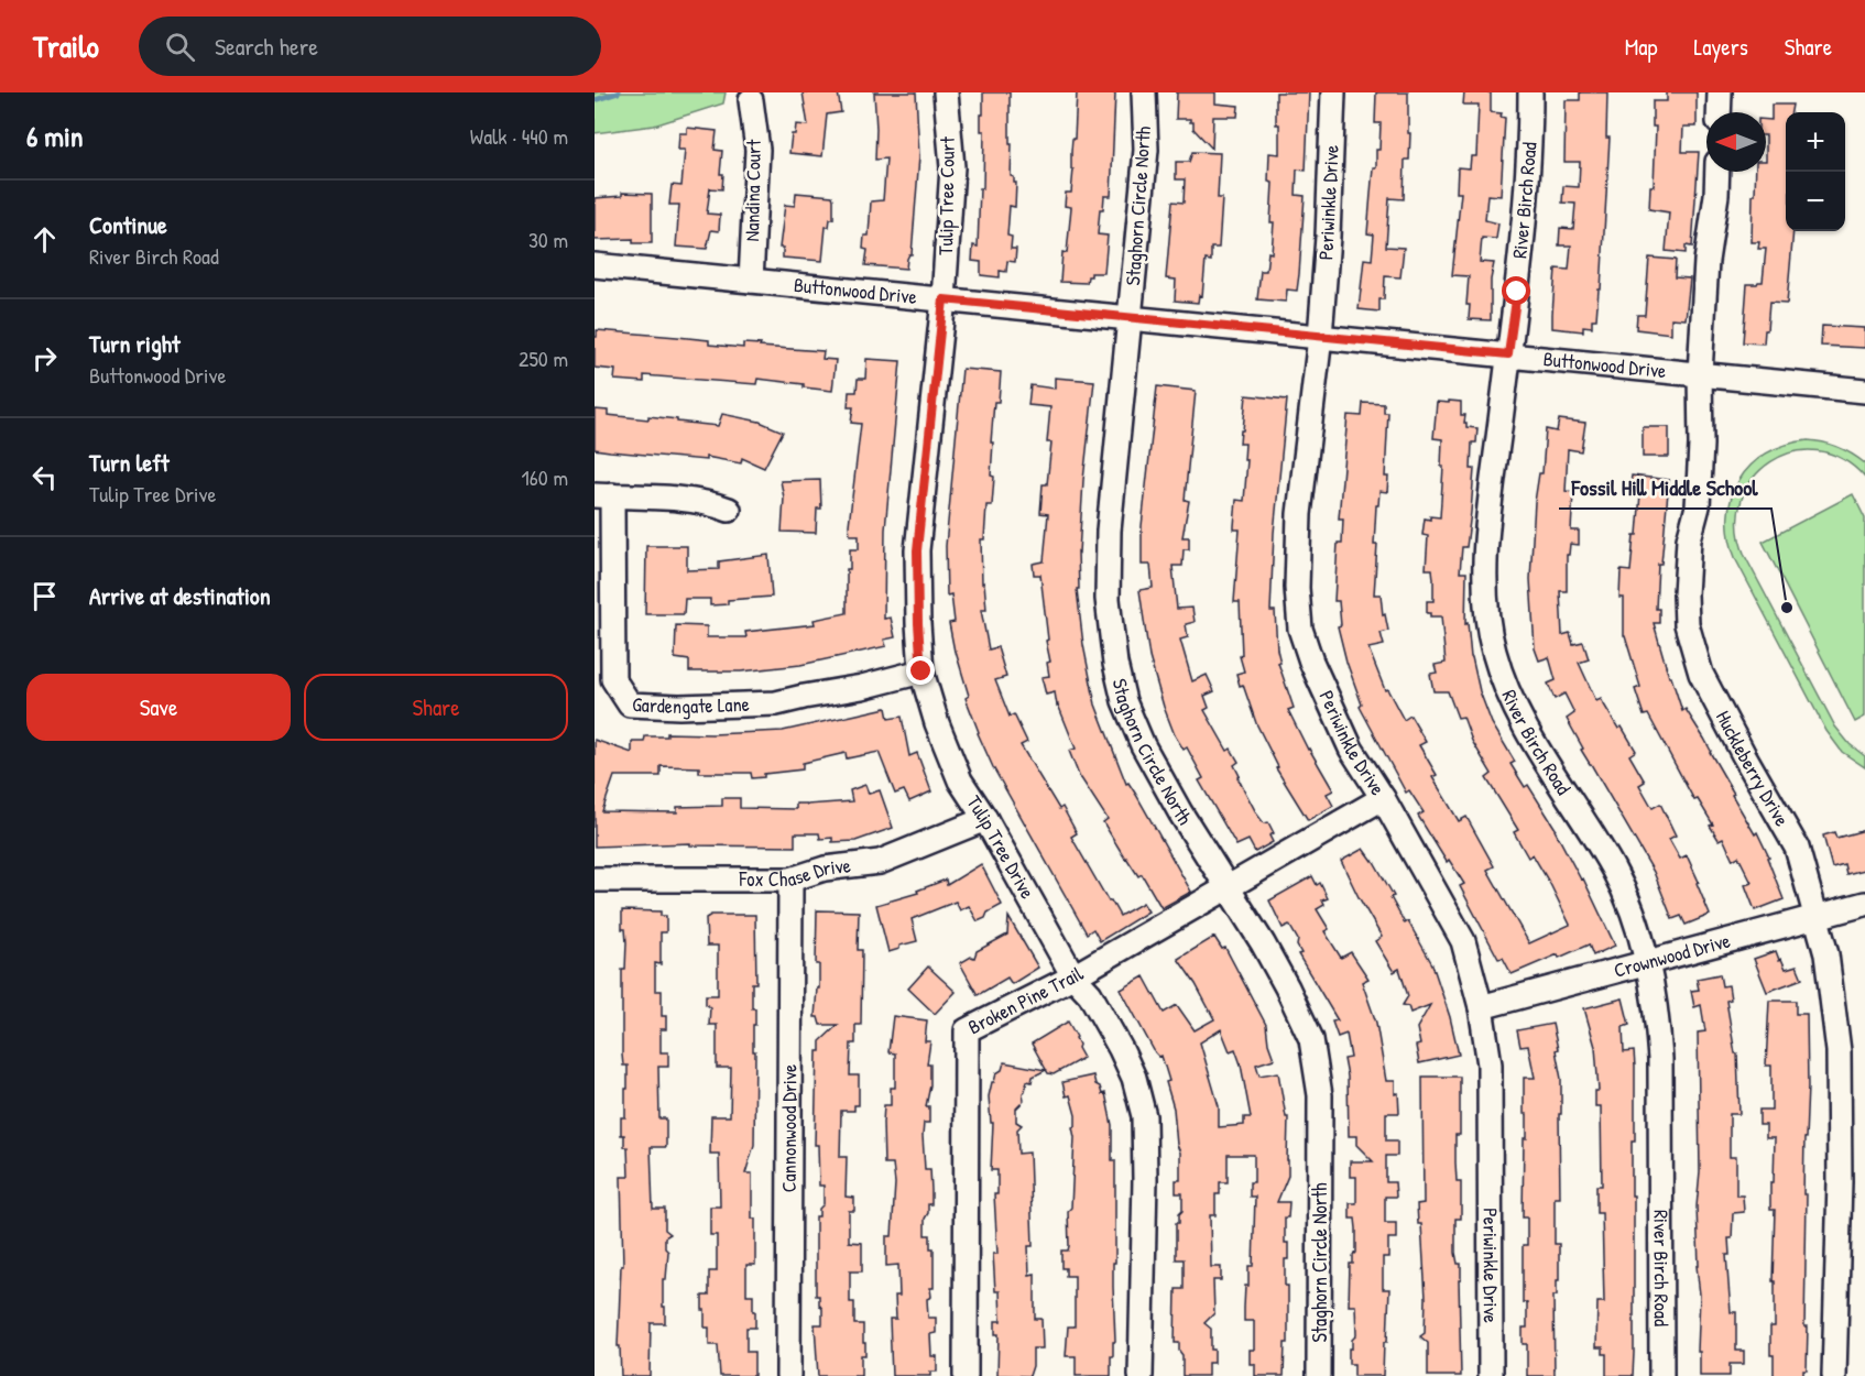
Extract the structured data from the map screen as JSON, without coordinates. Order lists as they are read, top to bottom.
{
  "streets": {
    "street": [
      "Nandina Court",
      "Tulip Tree Court",
      "River Birch Road",
      "Periwinkle Drive",
      "Staghorn Circle North",
      "Buttonwood Drive",
      "Gardengate Lane",
      "Huckleberry Drive",
      "Tulip Tree Drive",
      "Fox Chase Drive",
      "Crownwood Drive",
      "Broken Pine Trail",
      "Cannonwood Drive"
    ]
  },
  "crossings": [
    ["Nandina Court", "Buttonwood Drive"],
    ["Tulip Tree Court", "Buttonwood Drive"],
    ["Tulip Tree Court", "Tulip Tree Drive"],
    ["River Birch Road", "Buttonwood Drive"],
    ["River Birch Road", "Crownwood Drive"],
    ["Periwinkle Drive", "Buttonwood Drive"],
    ["Periwinkle Drive", "Crownwood Drive"],
    ["Periwinkle Drive", "Broken Pine Trail"],
    ["Staghorn Circle North", "Buttonwood Drive"],
    ["Staghorn Circle North", "Broken Pine Trail"],
    ["Buttonwood Drive", "Huckleberry Drive"],
    ["Buttonwood Drive", "Tulip Tree Drive"],
    ["Gardengate Lane", "Tulip Tree Drive"],
    ["Huckleberry Drive", "Crownwood Drive"],
    ["Tulip Tree Drive", "Fox Chase Drive"],
    ["Tulip Tree Drive", "Broken Pine Trail"],
    ["Fox Chase Drive", "Cannonwood Drive"]
  ],
  "places": ["Fossil Hill Middle School"],
  "north": "left",
  "page": {
    "header": "Trailo",
    "search": "Search here",
    "nav": ["Map", "Layers", "Share"],
    "heading": ["6 min", "Walk · 440 m"],
    "map_buttons": ["+", "−"],
    "list": [
      ["Continue", "River Birch Road", "30 m"],
      ["Turn right", "Buttonwood Drive", "250 m"],
      ["Turn left", "Tulip Tree Drive", "160 m"],
      "Arrive at destination"
    ],
    "buttons": ["Save", "Share"]
  }
}
